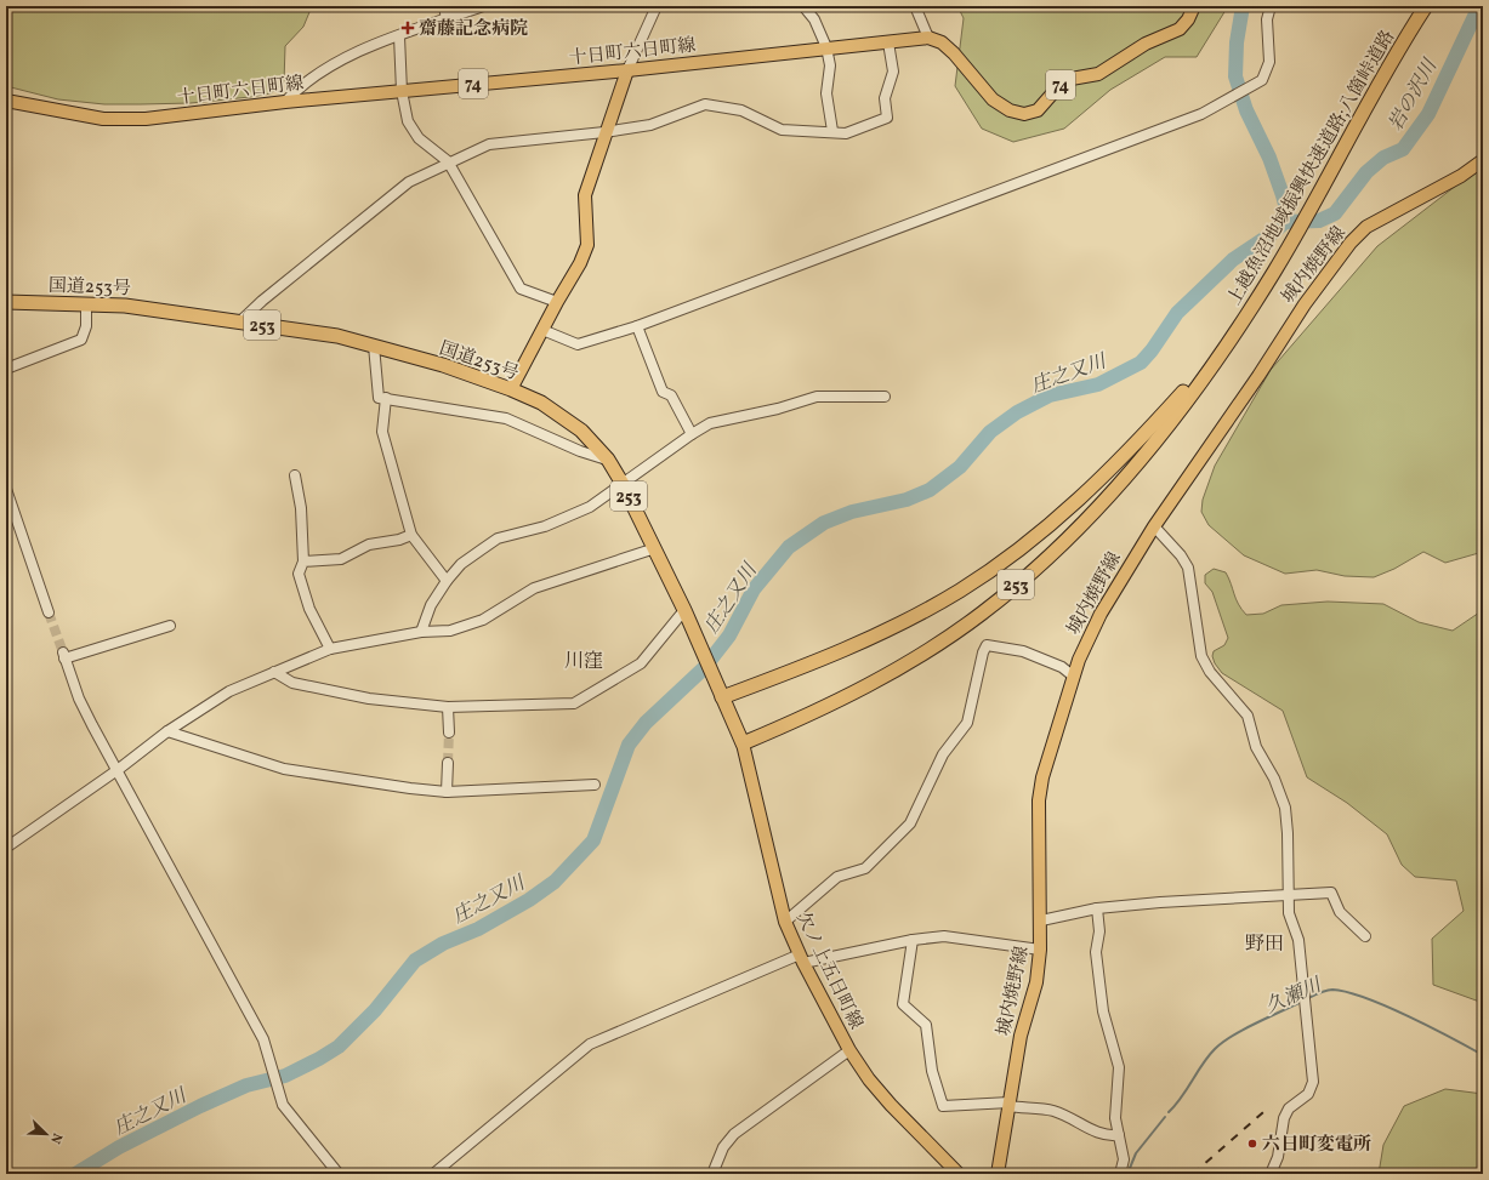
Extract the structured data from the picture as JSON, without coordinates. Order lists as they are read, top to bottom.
{
  "streets": {
    "highway": ["上越魚沼地域振興快速道路;八箇峠道路", "国道253号", "253"],
    "main road": [
      "十日町六日町線",
      "74",
      "城内焼野線",
      "欠ノ上五日町線"
    ]
  },
  "crossings": [
    ["十日町六日町線", "74"],
    ["上越魚沼地域振興快速道路;八箇峠道路", "253"],
    ["国道253号", "253"],
    ["国道253号", "欠ノ上五日町線"],
    ["253", "欠ノ上五日町線"]
  ],
  "districts": ["川窪", "野田"],
  "water": ["岩の沢川", "庄之又川", "久瀬川"],
  "places": {
    "health": ["齋藤記念病院"],
    "other": ["六日町変電所"]
  },
  "north": "bottom right"
}
